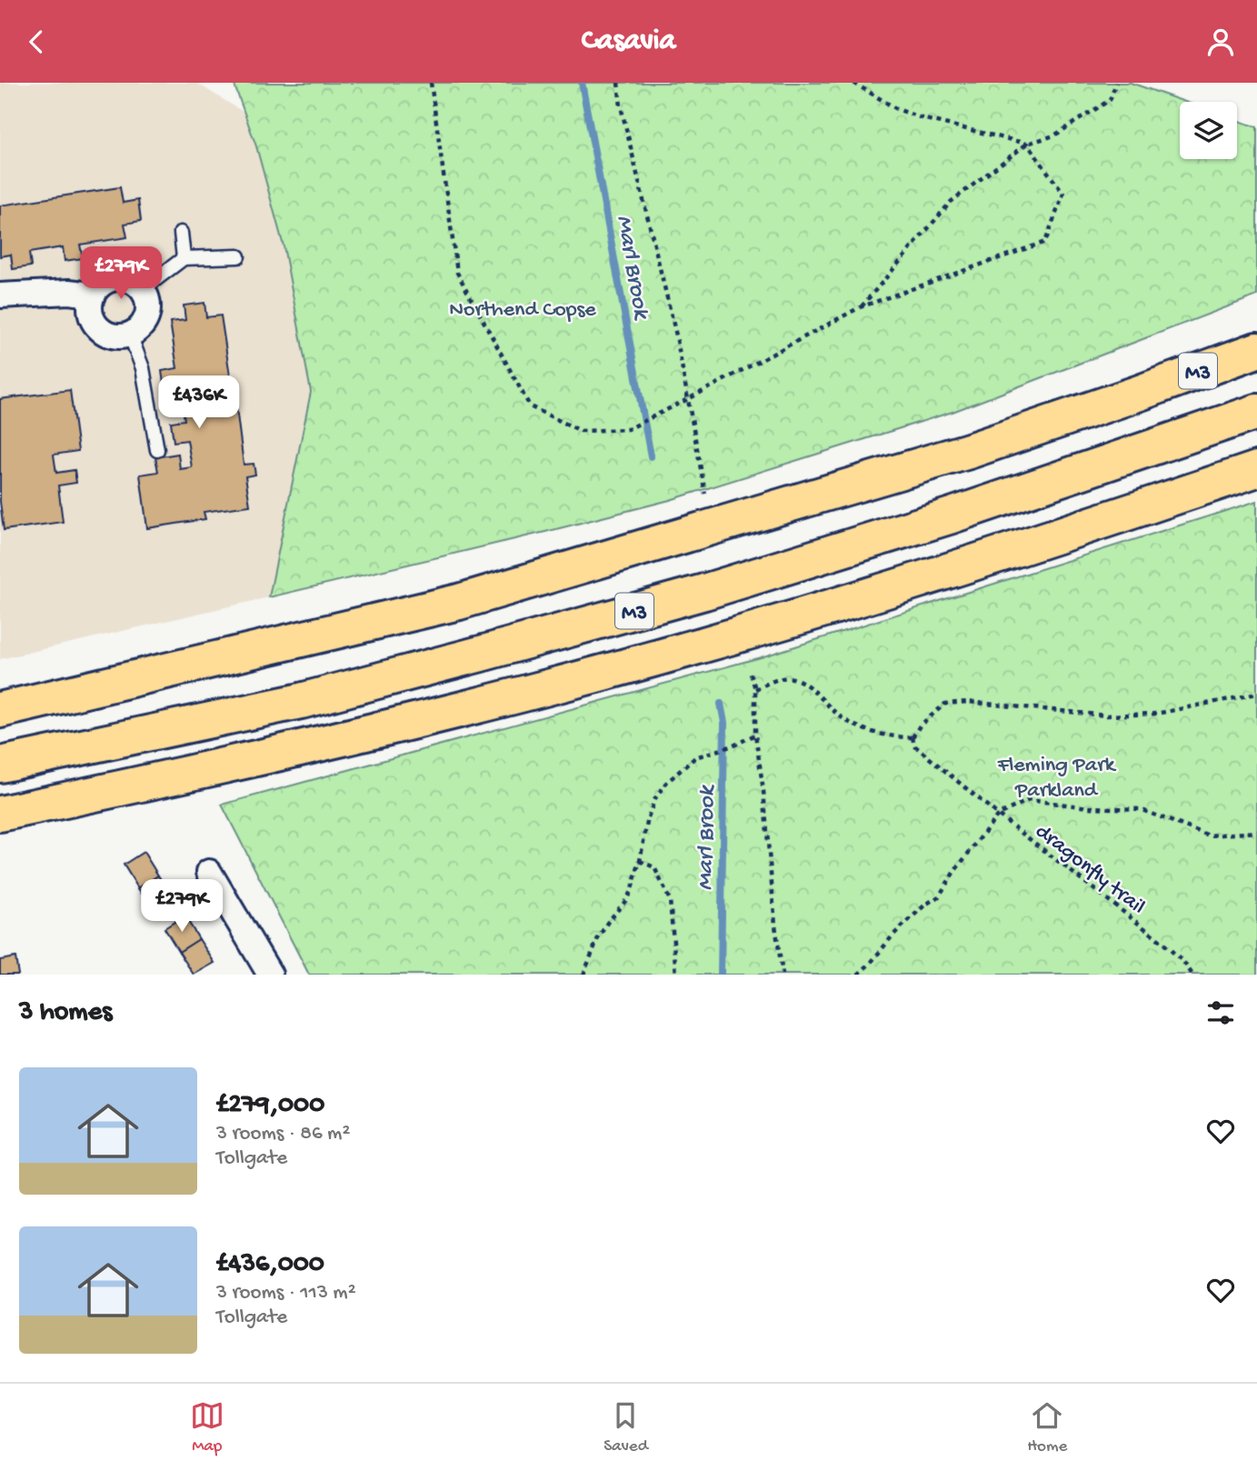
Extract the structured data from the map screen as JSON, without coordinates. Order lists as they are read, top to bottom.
{
  "streets": {
    "highway": ["M3"],
    "path": ["dragonfly trail"]
  },
  "water": ["Marl Brook"],
  "parks": ["Northend Copse", "Fleming Park Parkland"],
  "page": {
    "header": "Casavia",
    "price": ["£279K", "£436K", "£279K"],
    "heading": "3 homes",
    "list": [
      {
        "name": "£279,000",
        "note": "3 rooms · 86 m² · Tollgate"
      },
      {
        "name": "£436,000",
        "note": "3 rooms · 113 m² · Tollgate"
      }
    ],
    "tabs": ["Map", "Saved", "Home"]
  }
}
